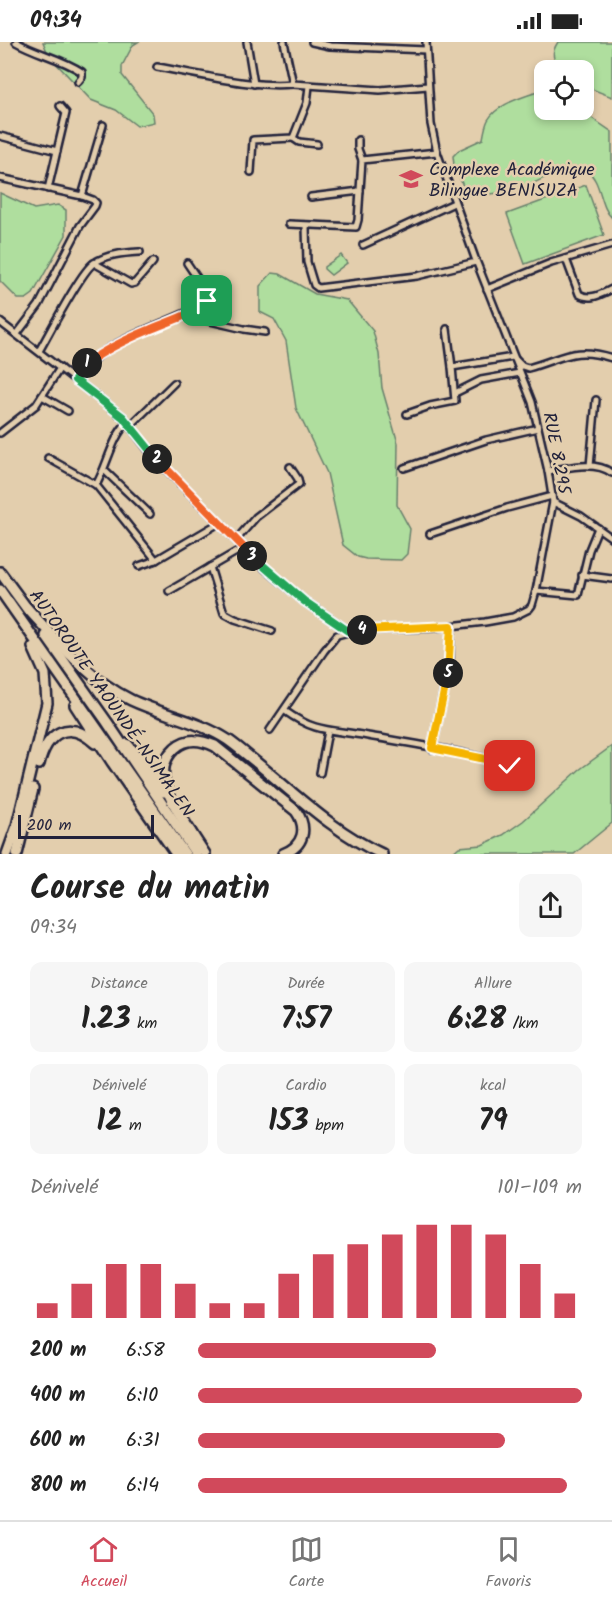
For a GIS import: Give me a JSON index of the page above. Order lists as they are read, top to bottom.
{
  "streets": {
    "highway": ["AUTOROUTE YAOUNDÉ-NSIMALEN"],
    "street": ["RUE 8.295"]
  },
  "places": {
    "school or university": ["Complexe Académique Bilingue BENISUZA"]
  },
  "scale_bar": "200 m",
  "page": {
    "status": "09:34",
    "pins": [
      "1",
      "2",
      "3",
      "4",
      "5"
    ],
    "scale": "200 m",
    "heading": ["Course du matin", "09:34"],
    "stats": [
      ["Distance", "1.23 km"],
      ["Durée", "7:57"],
      ["Allure", "6:28 /km"],
      ["Dénivelé", "12 m"],
      ["Cardio", "153 bpm"],
      ["kcal", "79"]
    ],
    "chart": ["Dénivelé", "101–109 m"],
    "list": [
      {
        "name": "200 m",
        "note": "6:58"
      },
      {
        "name": "400 m",
        "note": "6:10"
      },
      {
        "name": "600 m",
        "note": "6:31"
      },
      {
        "name": "800 m",
        "note": "6:14"
      }
    ],
    "tabs": ["Accueil", "Carte", "Favoris"]
  }
}
